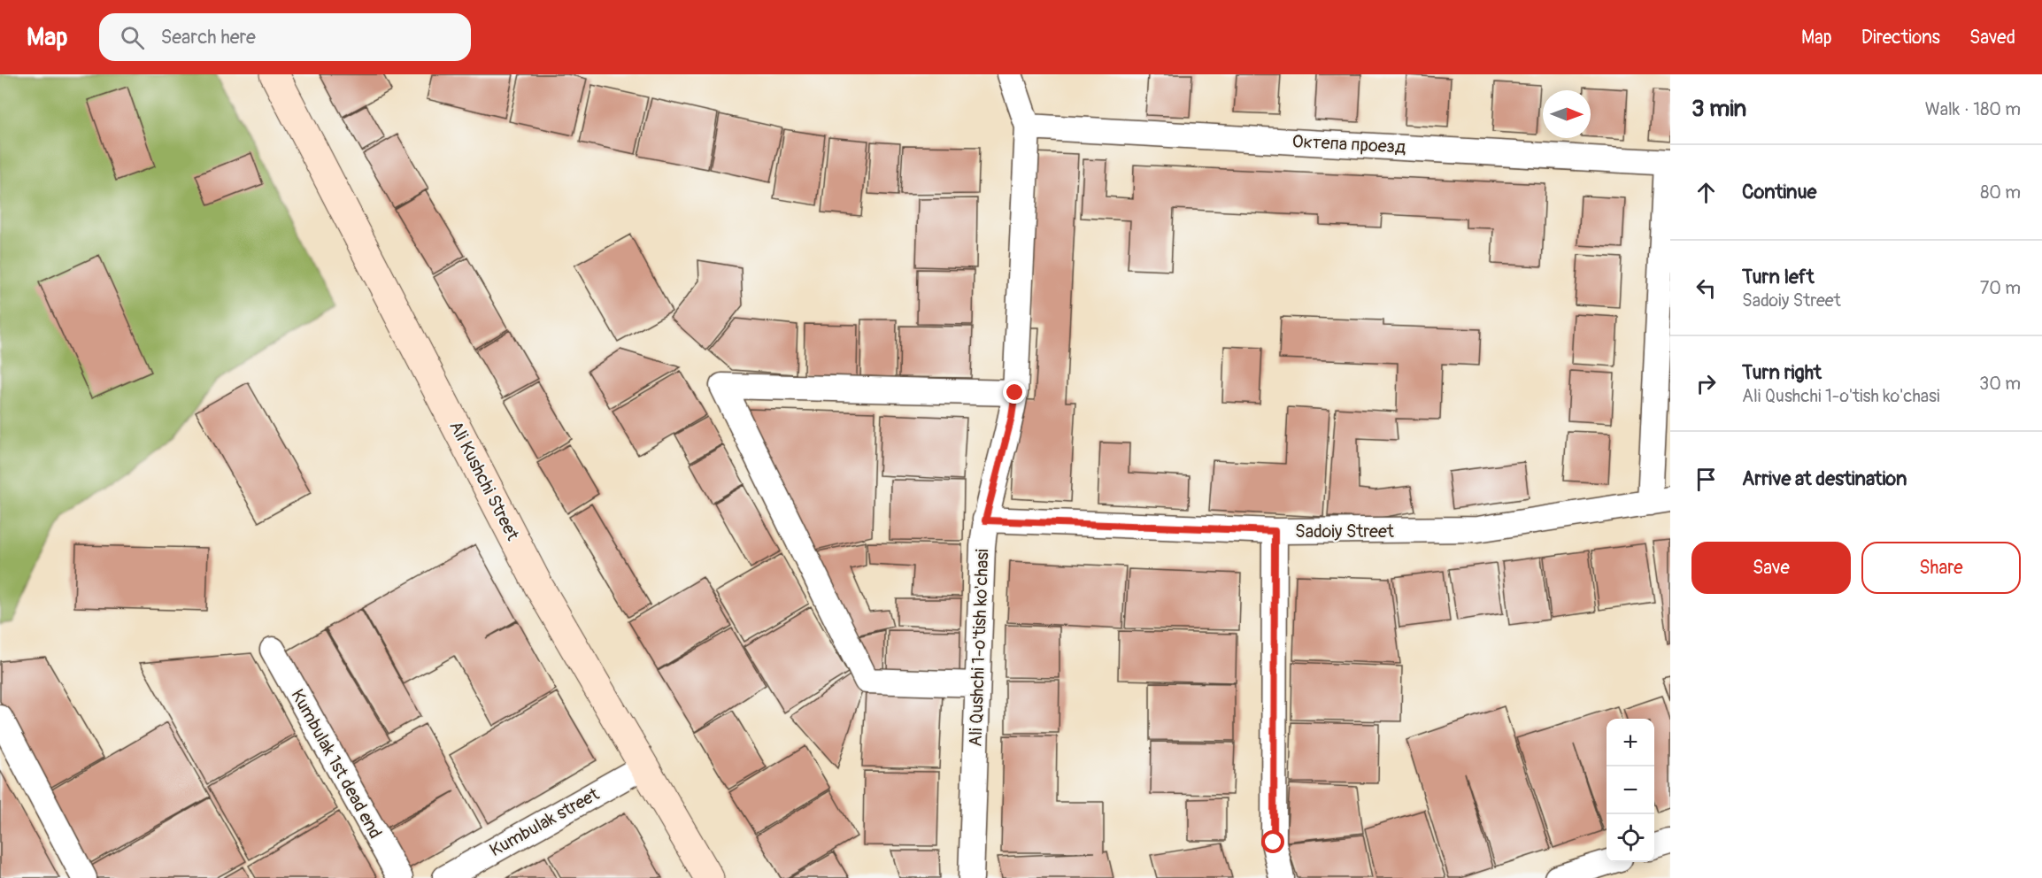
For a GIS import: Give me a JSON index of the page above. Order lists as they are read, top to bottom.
{
  "streets": {
    "main road": ["Ali Kushchi Street"],
    "street": [
      "Октепа проезд",
      "Sadoiy Street",
      "Ali Qushchi 1-o'tish ko'chasi",
      "Kumbulak 1st dead end",
      "Kumbulak street"
    ]
  },
  "crossings": [
    ["Октепа проезд", "Ali Qushchi 1-o'tish ko'chasi"],
    ["Ali Kushchi Street", "Kumbulak street"],
    ["Sadoiy Street", "Ali Qushchi 1-o'tish ko'chasi"]
  ],
  "north": "right",
  "page": {
    "header": "Map",
    "search": "Search here",
    "nav": ["Map", "Directions", "Saved"],
    "heading": ["3 min", "Walk · 180 m"],
    "list": [
      ["Continue", "80 m"],
      ["Turn left", "Sadoiy Street", "70 m"],
      ["Turn right", "Ali Qushchi 1-o'tish ko'chasi", "30 m"],
      "Arrive at destination"
    ],
    "buttons": ["Save", "Share"],
    "map_buttons": ["+", "−"]
  }
}
